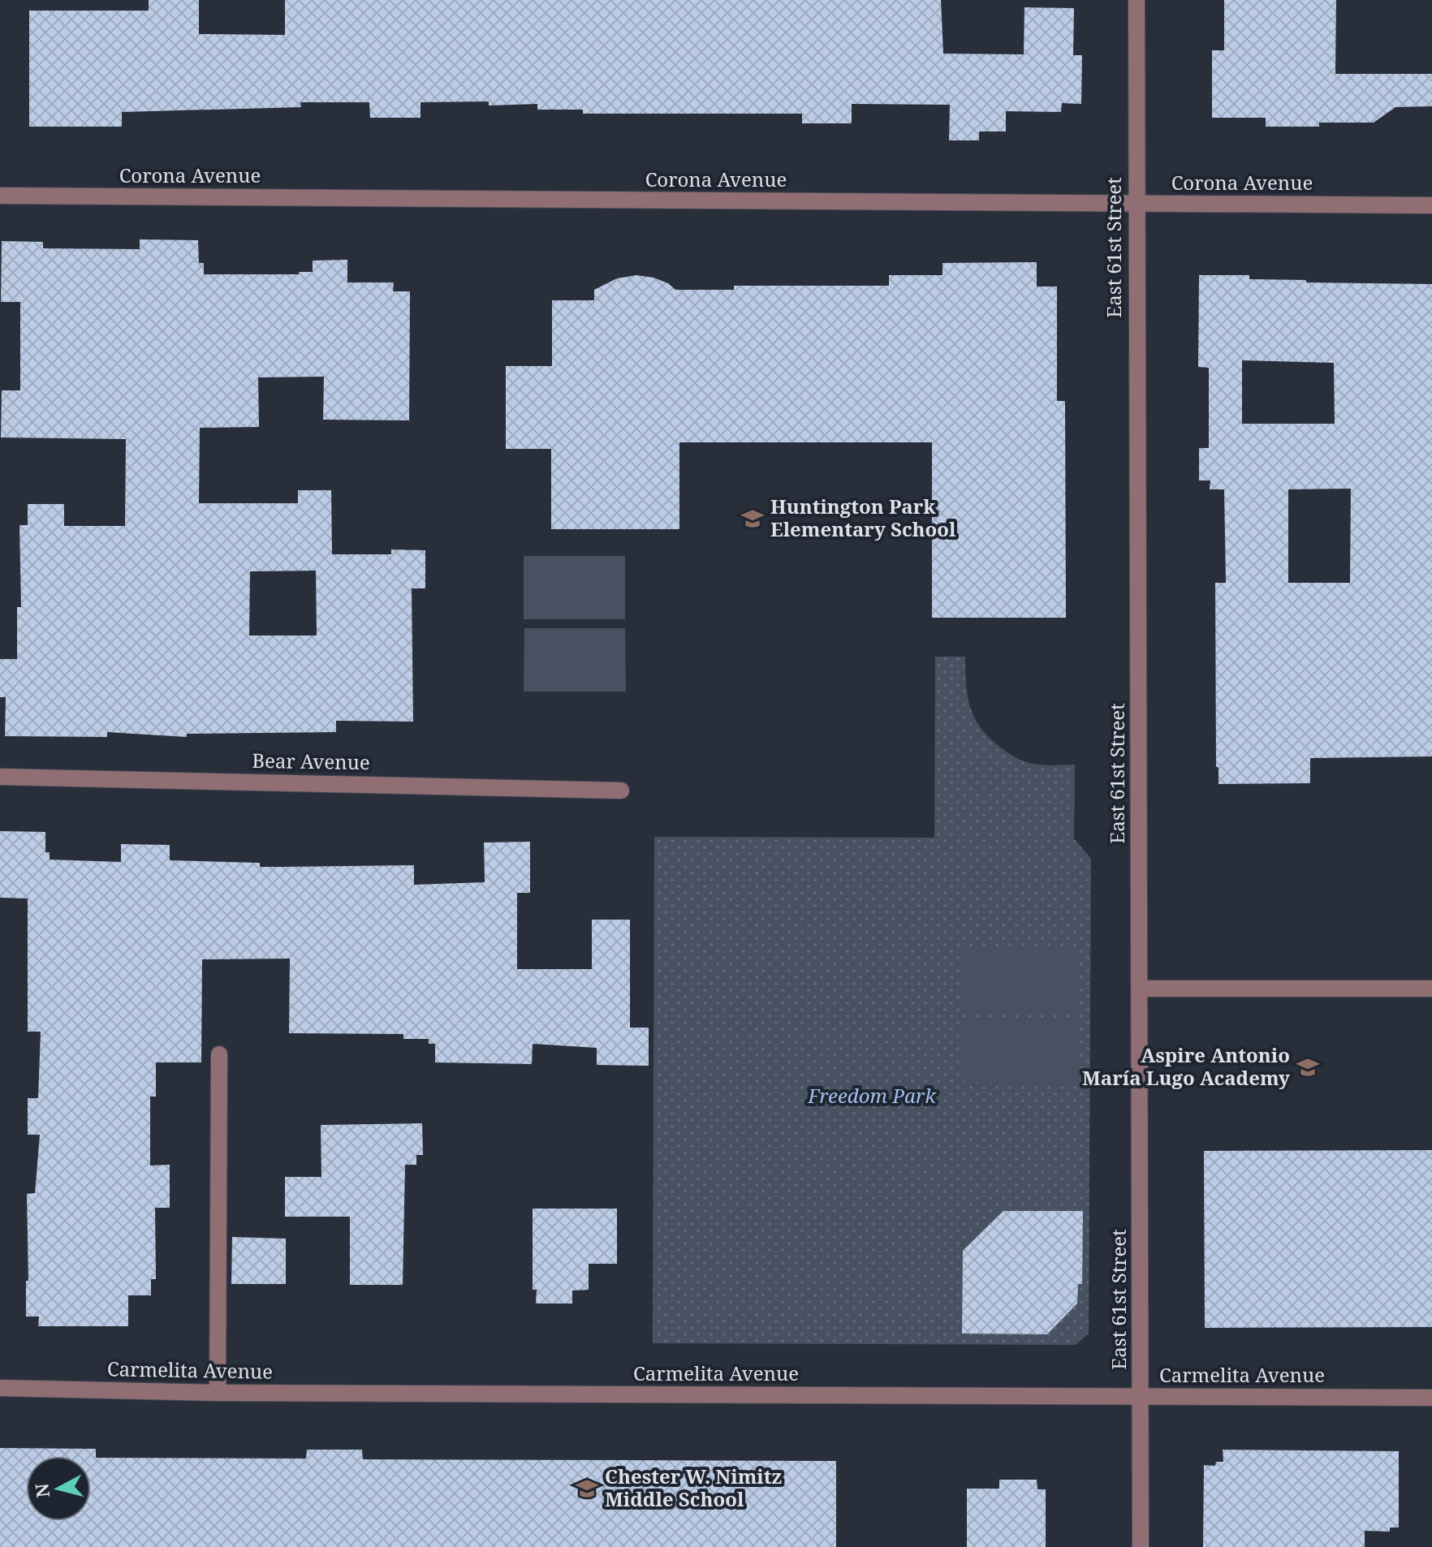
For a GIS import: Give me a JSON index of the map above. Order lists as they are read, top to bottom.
{
  "streets": {
    "street": [
      "Corona Avenue",
      "East 61st Street",
      "Bear Avenue",
      "Carmelita Avenue"
    ]
  },
  "crossings": [
    ["Corona Avenue", "East 61st Street"],
    ["East 61st Street", "Carmelita Avenue"]
  ],
  "parks": ["Freedom Park"],
  "places": {
    "school or university": ["Huntington Park Elementary School", "Aspire Antonio María Lugo Academy", "Chester W. Nimitz Middle School"]
  },
  "north": "left"
}
